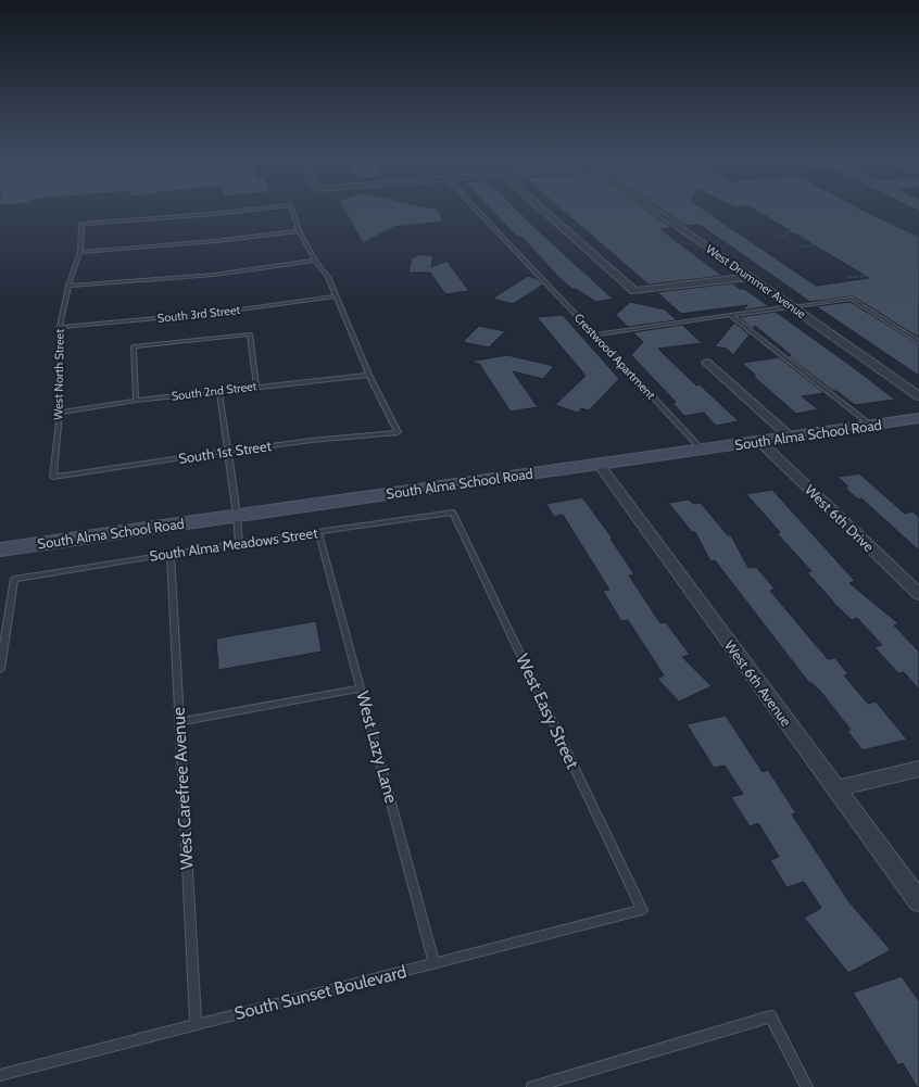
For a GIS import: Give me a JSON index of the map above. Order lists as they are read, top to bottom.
{
  "streets": {
    "main road": ["South Alma School Road"],
    "street": ["West Drummer Avenue", "West 6th Drive", "West 6th Avenue"],
    "lane": [
      "South 3rd Street",
      "Crestwood Apartment",
      "West North Street",
      "South 2nd Street",
      "South 1st Street",
      "South Alma Meadows Street",
      "West Easy Street",
      "West Lazy Lane",
      "West Carefree Avenue",
      "South Sunset Boulevard"
    ]
  },
  "crossings": [
    ["South 3rd Street", "West North Street"],
    ["Crestwood Apartment", "South Alma School Road"],
    ["West North Street", "South 2nd Street"],
    ["West North Street", "South 1st Street"],
    ["South 2nd Street", "South 1st Street"],
    ["South Alma School Road", "West 6th Drive"],
    ["South Alma School Road", "West 6th Avenue"],
    ["South Alma Meadows Street", "West Easy Street"],
    ["South Alma Meadows Street", "West Lazy Lane"],
    ["South Alma Meadows Street", "West Carefree Avenue"],
    ["West Easy Street", "South Sunset Boulevard"],
    ["West Lazy Lane", "South Sunset Boulevard"],
    ["West Carefree Avenue", "South Sunset Boulevard"]
  ]
}
